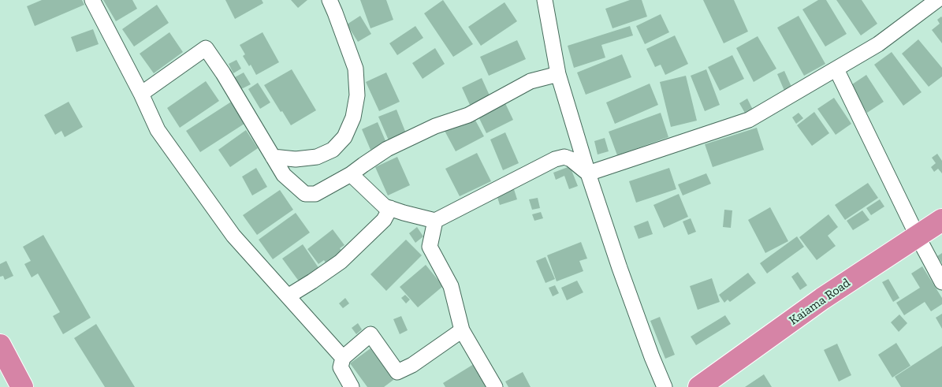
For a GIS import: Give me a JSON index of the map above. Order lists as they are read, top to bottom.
{
  "streets": {
    "highway": ["Kaiama Road"]
  }
}
